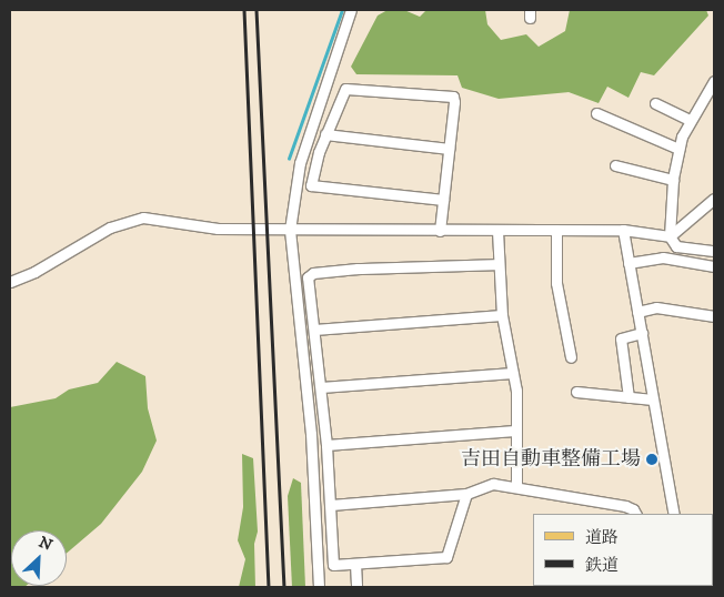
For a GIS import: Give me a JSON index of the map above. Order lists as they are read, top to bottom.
{
  "places": ["吉田自動車整備工場"],
  "legend": ["道路", "鉄道"],
  "north": "top right"
}
